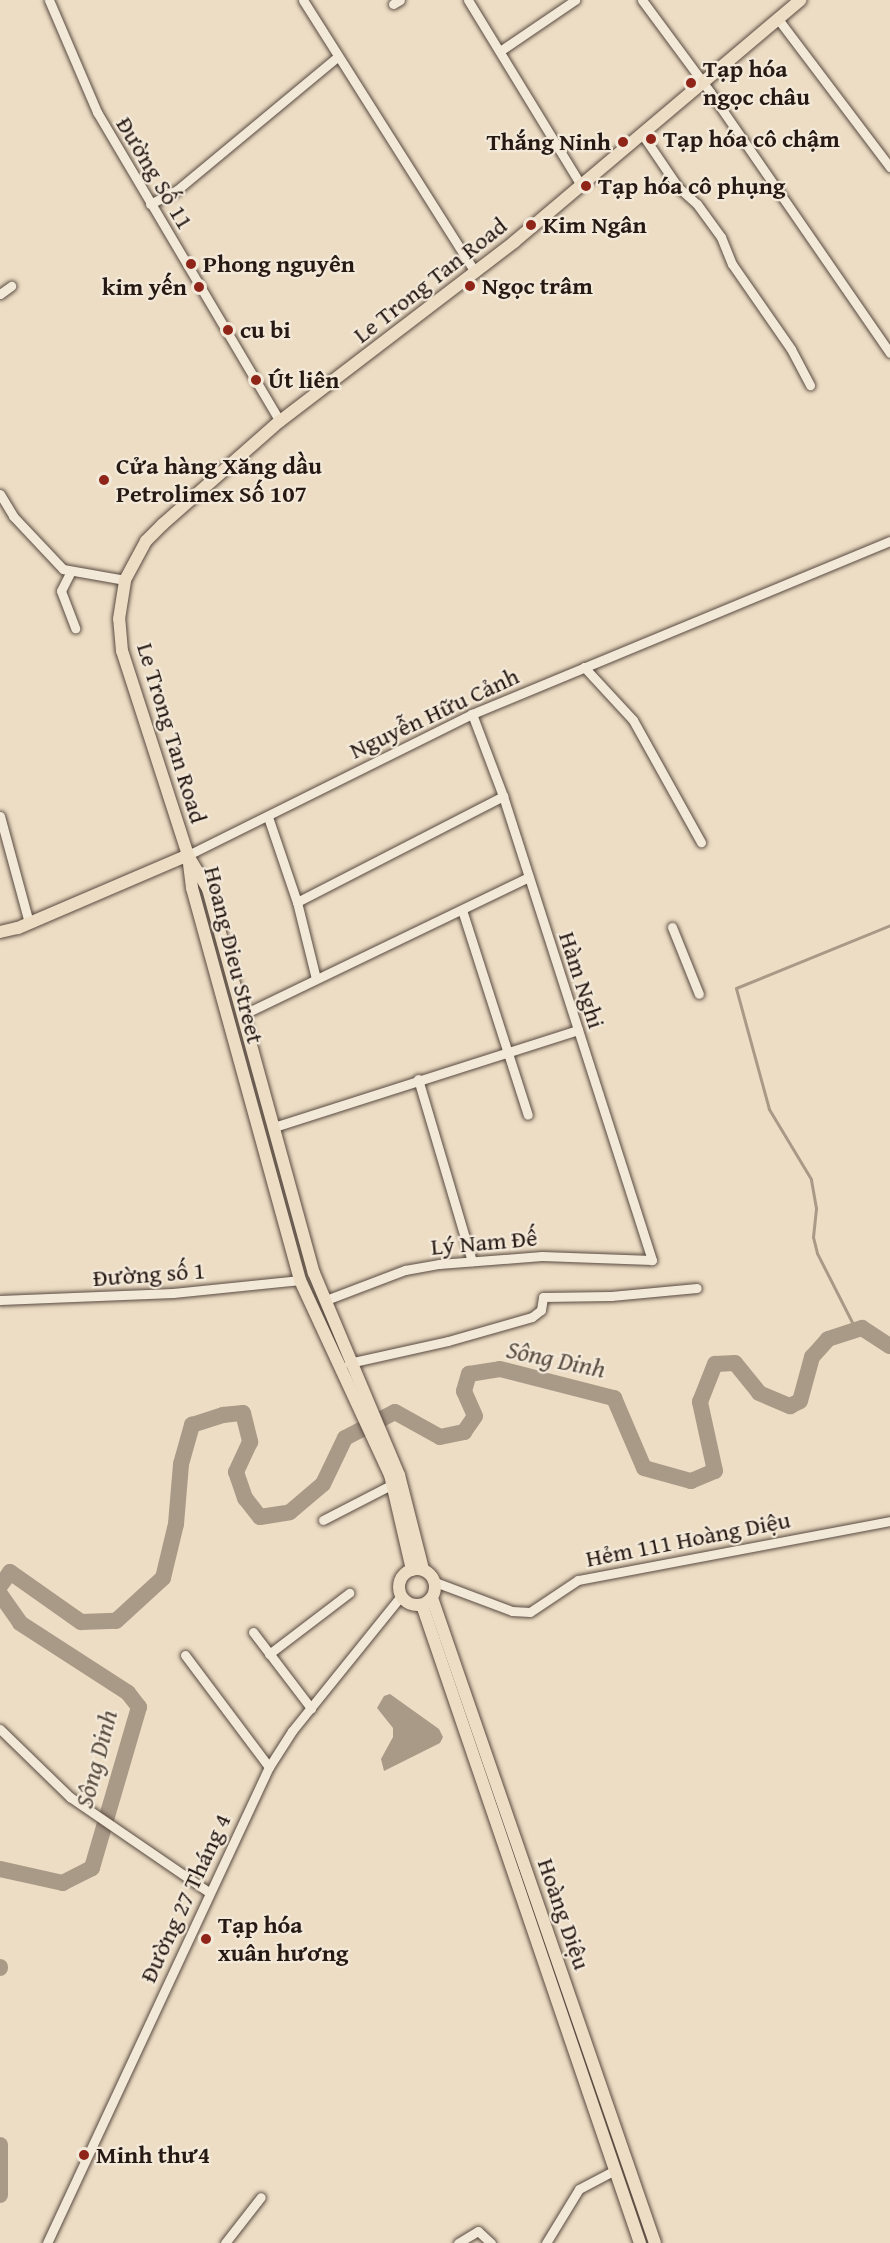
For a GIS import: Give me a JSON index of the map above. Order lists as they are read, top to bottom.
{
  "streets": {
    "main road": [
      "Le Trong Tan Road",
      "Nguyễn Hữu Cảnh",
      "Hoang Dieu Street",
      "Hoàng Diệu"
    ],
    "street": [
      "Đường Số 11",
      "Hàm Nghi",
      "Lý Nam Đế",
      "Đường số 1",
      "Hẻm 111 Hoàng Diệu",
      "Đường 27 Tháng 4"
    ]
  },
  "crossings": [
    ["Đường Số 11", "Le Trong Tan Road"],
    ["Le Trong Tan Road", "Nguyễn Hữu Cảnh"],
    ["Le Trong Tan Road", "Hoang Dieu Street"],
    ["Nguyễn Hữu Cảnh", "Hoang Dieu Street"],
    ["Nguyễn Hữu Cảnh", "Hàm Nghi"],
    ["Hoang Dieu Street", "Lý Nam Đế"],
    ["Hoang Dieu Street", "Đường số 1"],
    ["Hàm Nghi", "Lý Nam Đế"],
    ["Hẻm 111 Hoàng Diệu", "Đường 27 Tháng 4"],
    ["Hẻm 111 Hoàng Diệu", "Hoàng Diệu"],
    ["Đường 27 Tháng 4", "Hoàng Diệu"]
  ],
  "water": ["Sông Dinh"],
  "places": [
    "Tạp hóa ngọc châu",
    "Tạp hóa cô chậm",
    "Thắng Ninh",
    "Tạp hóa cô phụng",
    "Kim Ngân",
    "Phong nguyên",
    "Ngọc trâm",
    "kim yến",
    "cu bi",
    "Út liên",
    "Cửa hàng Xăng dầu Petrolimex Số 107",
    "Tạp hóa xuân hương",
    "Minh thư4"
  ]
}
